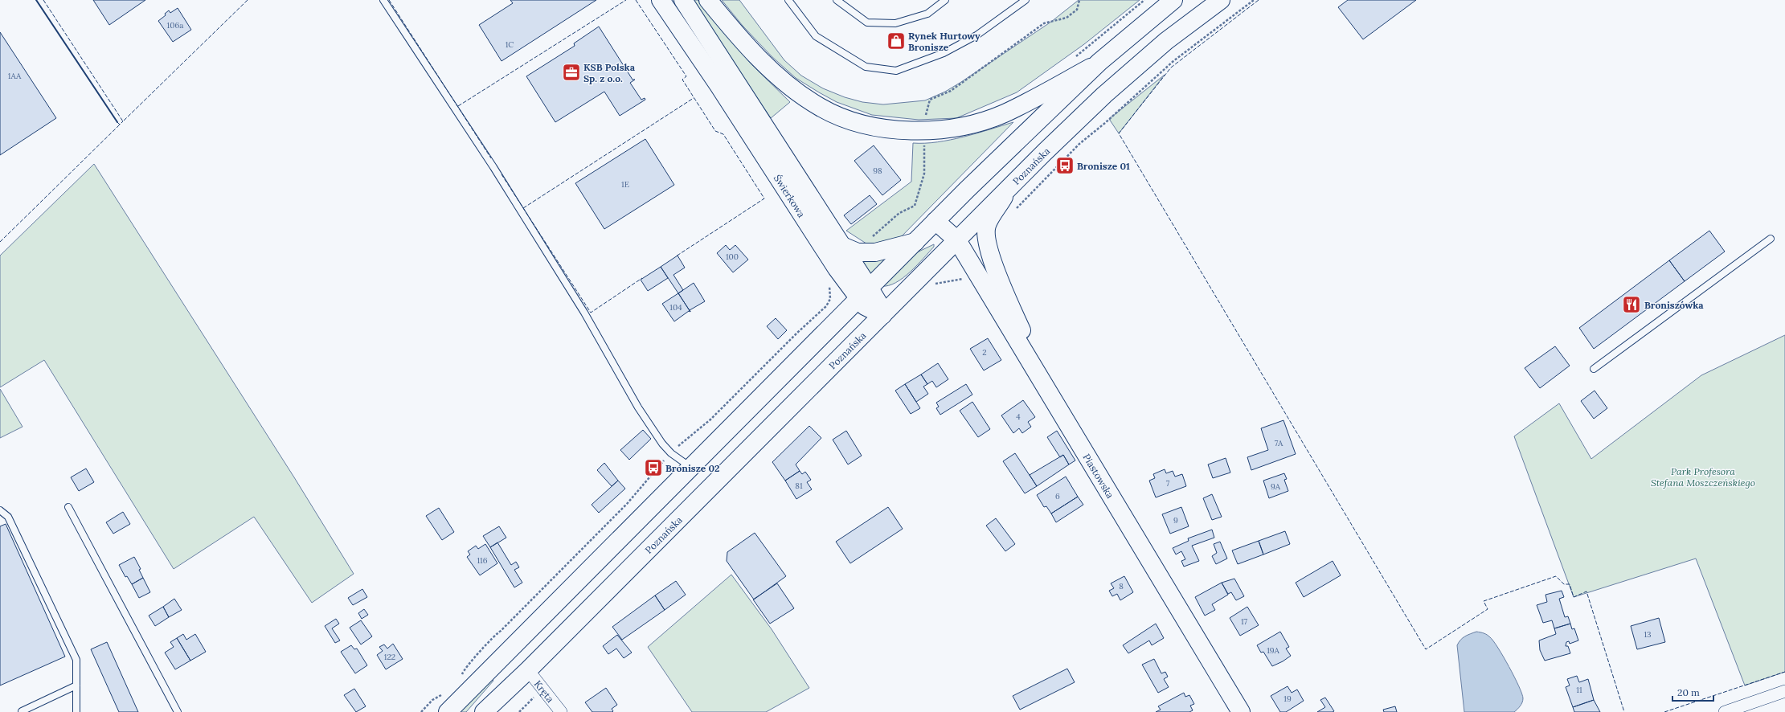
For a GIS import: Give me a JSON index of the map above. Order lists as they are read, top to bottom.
{
  "streets": {
    "street": [
      "Poznańska",
      "Świerkowa",
      "Piastowska",
      "Kręta"
    ]
  },
  "crossings": [
    ["Poznańska", "Świerkowa"],
    ["Poznańska", "Piastowska"],
    ["Poznańska", "Kręta"]
  ],
  "parks": ["Park Profesora Stefana Moszczeńskiego"],
  "places": {
    "shop": ["Rynek Hurtowy Bronisze"],
    "office": ["KSB Polska Sp. z o.o."],
    "bus stop": ["Bronisze 01", "Bronisze 02"],
    "restaurant": ["Broniszówka"]
  },
  "house_numbers": [
    "106a",
    "1C",
    "1AA",
    "98",
    "1E",
    "100",
    "104",
    "2",
    "4",
    "7A",
    "7",
    "81",
    "9A",
    "6",
    "9",
    "116",
    "8",
    "17",
    "13",
    "19A",
    "122",
    "11",
    "19"
  ],
  "scale_bar": "20 m"
}
